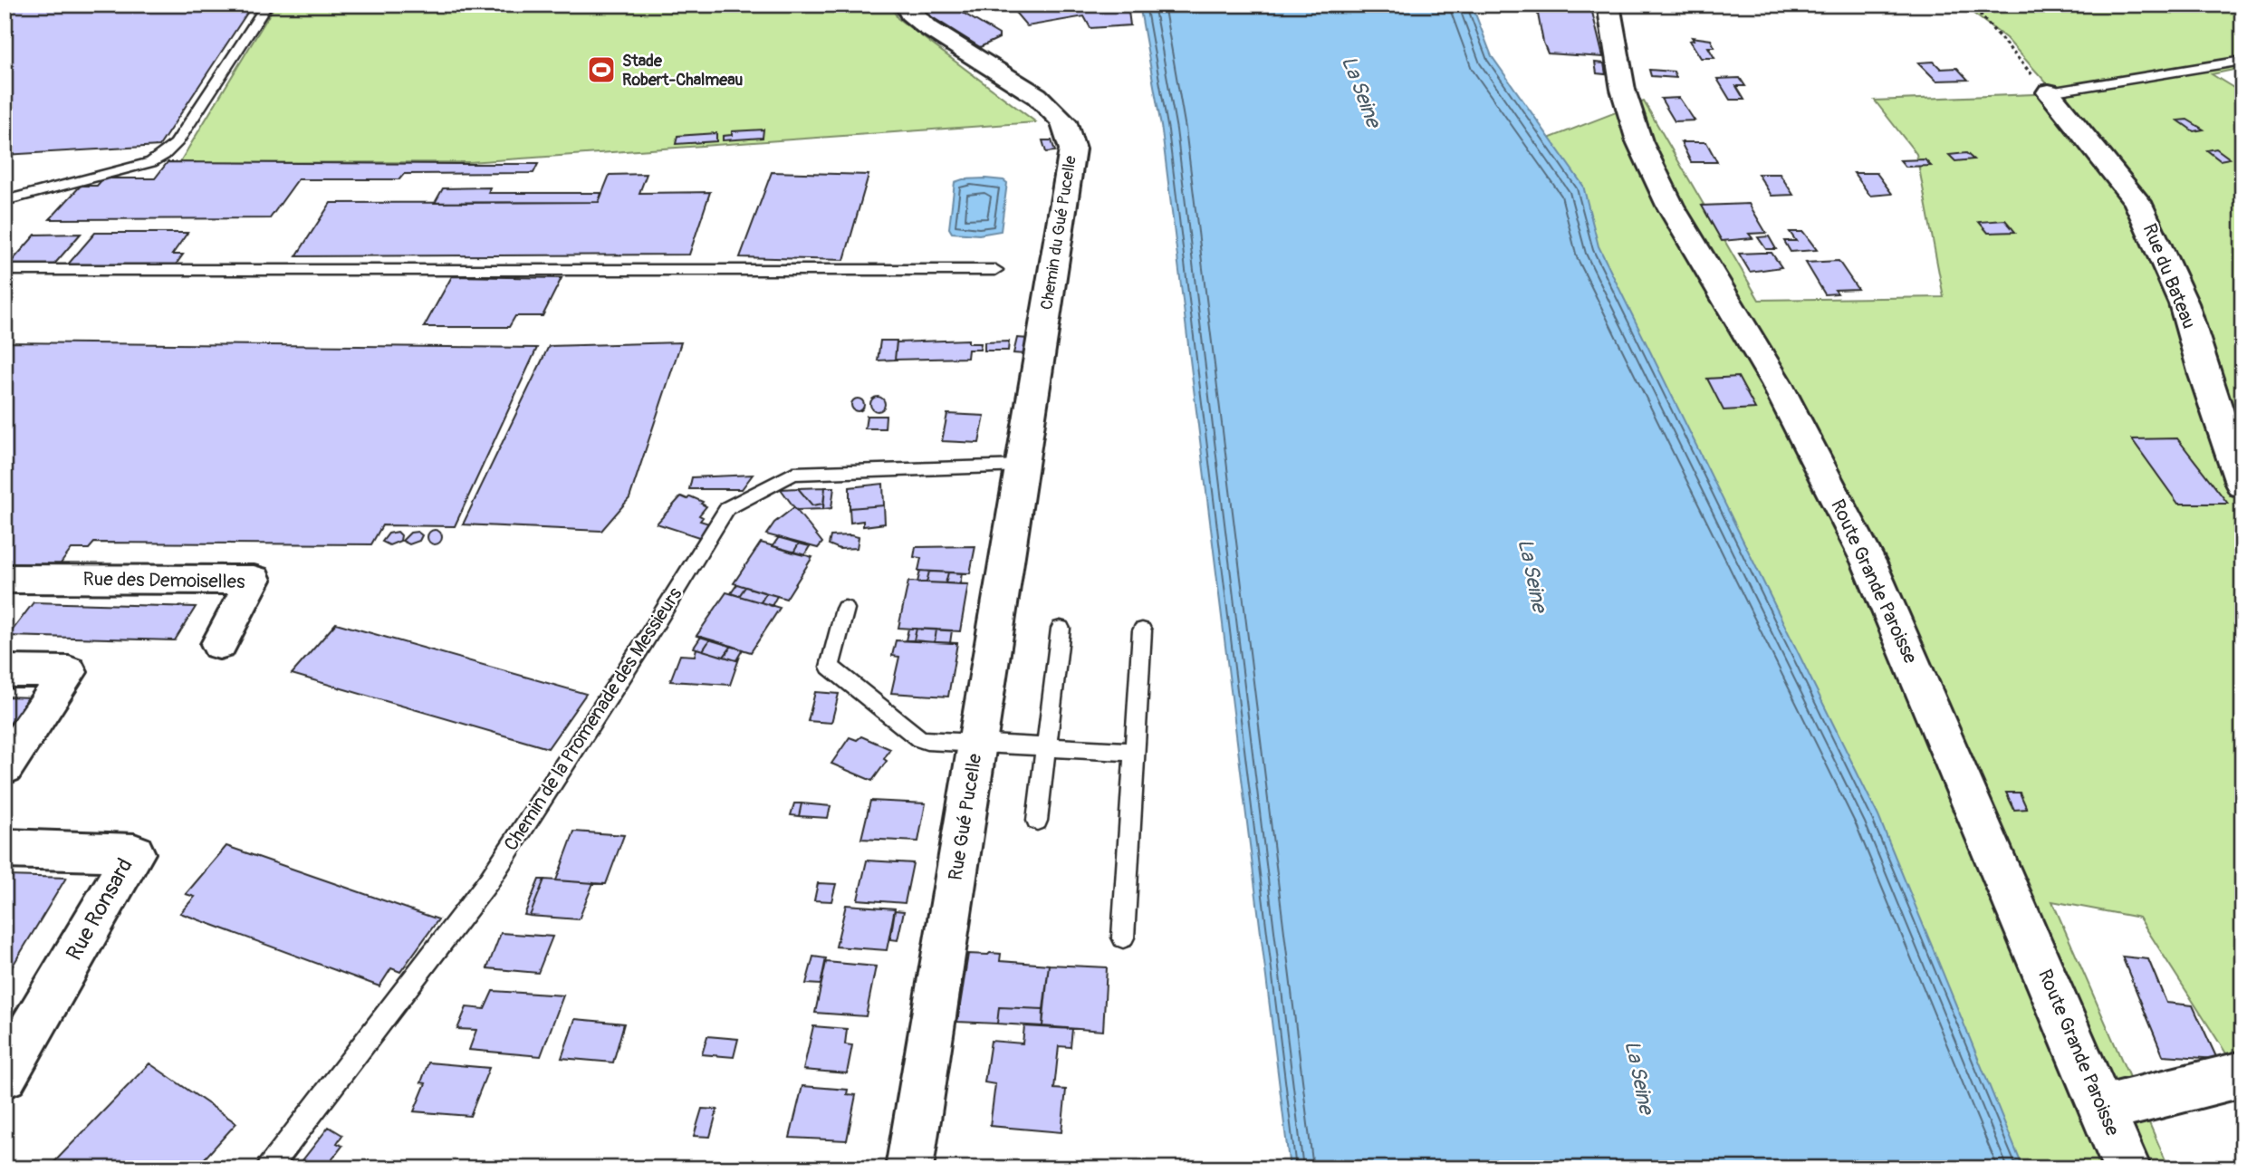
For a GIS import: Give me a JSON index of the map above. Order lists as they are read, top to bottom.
{
  "streets": {
    "street": [
      "Chemin du Gué Pucelle",
      "Rue du Bateau",
      "Rue des Demoiselles",
      "Route Grande Paroisse",
      "Rue Gué Pucelle",
      "Rue Ronsard"
    ],
    "lane": ["Chemin de la Promenade des Messieurs"]
  },
  "crossings": [
    ["Chemin du Gué Pucelle", "Chemin de la Promenade des Messieurs"],
    ["Chemin du Gué Pucelle", "Rue Gué Pucelle"],
    ["Chemin de la Promenade des Messieurs", "Rue Gué Pucelle"]
  ],
  "water": ["La Seine"],
  "places": {
    "sports": ["Stade Robert-Chalmeau"]
  }
}
